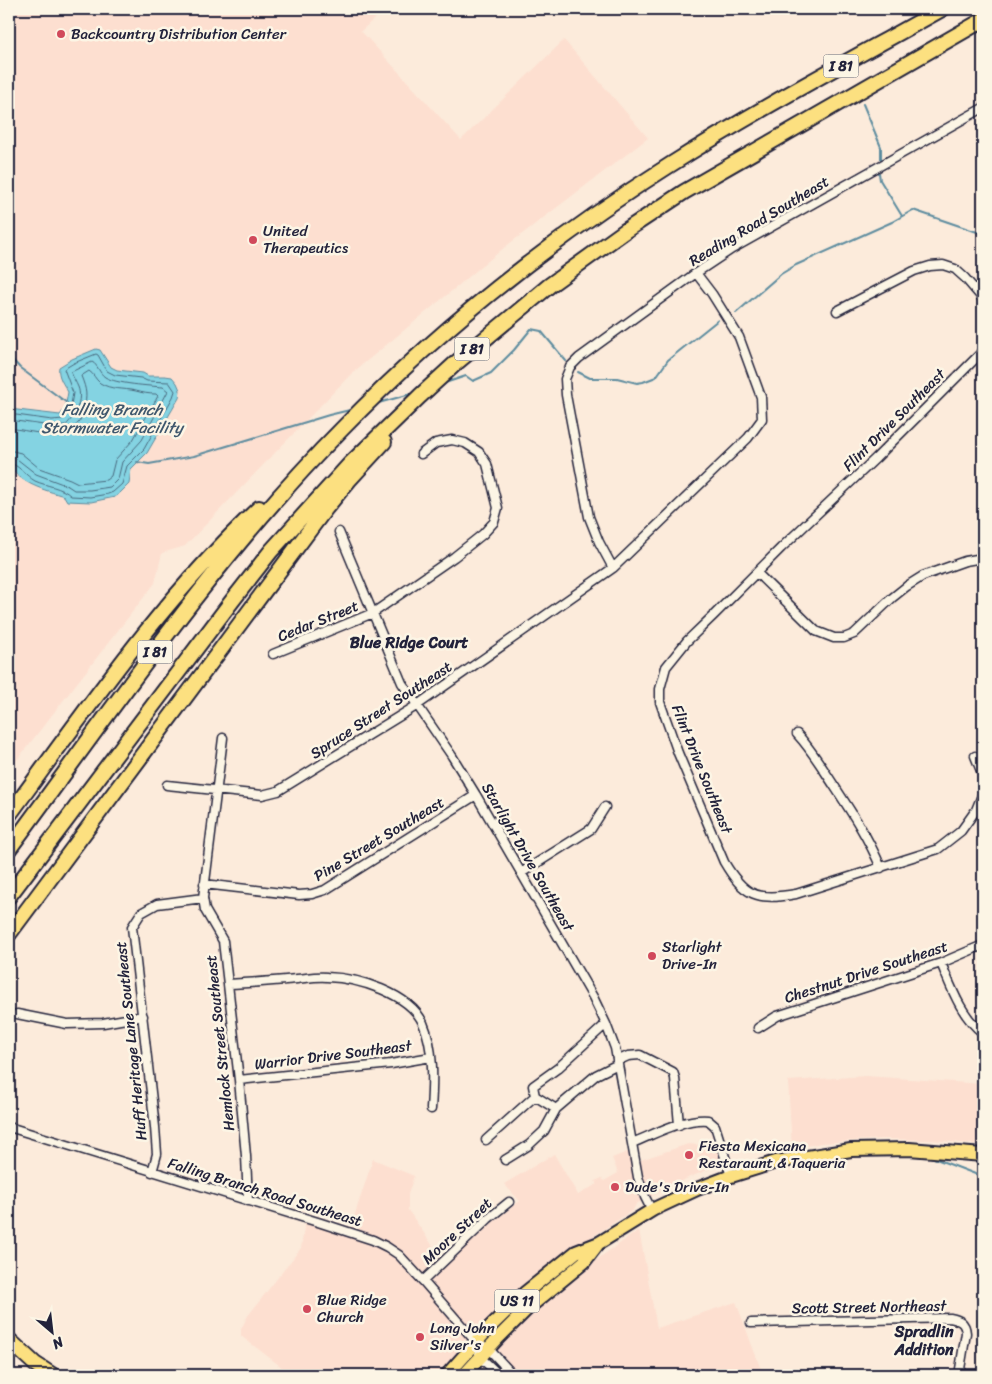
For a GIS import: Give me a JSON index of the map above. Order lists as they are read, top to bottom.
{
  "streets": {
    "highway": ["I 81"],
    "main road": ["US 11"],
    "street": [
      "Reading Road Southeast",
      "Flint Drive Southeast",
      "Cedar Street",
      "Spruce Street Southeast",
      "Pine Street Southeast",
      "Starlight Drive Southeast",
      "Chestnut Drive Southeast",
      "Huff Heritage Lane Southeast",
      "Hemlock Street Southeast",
      "Warrior Drive Southeast",
      "Falling Branch Road Southeast",
      "Moore Street",
      "Scott Street Northeast"
    ]
  },
  "crossings": [
    ["Reading Road Southeast", "Spruce Street Southeast"],
    ["Cedar Street", "Starlight Drive Southeast"],
    ["Spruce Street Southeast", "Starlight Drive Southeast"],
    ["Spruce Street Southeast", "Hemlock Street Southeast"],
    ["Pine Street Southeast", "Starlight Drive Southeast"],
    ["Pine Street Southeast", "Hemlock Street Southeast"],
    ["Starlight Drive Southeast", "US 11"],
    ["Huff Heritage Lane Southeast", "Hemlock Street Southeast"],
    ["Huff Heritage Lane Southeast", "Falling Branch Road Southeast"],
    ["Hemlock Street Southeast", "Warrior Drive Southeast"],
    ["Hemlock Street Southeast", "Falling Branch Road Southeast"],
    ["Falling Branch Road Southeast", "Moore Street"],
    ["Falling Branch Road Southeast", "US 11"]
  ],
  "districts": ["Blue Ridge Court", "Spradlin Addition"],
  "water": ["Falling Branch Stormwater Facility"],
  "places": [
    "Backcountry Distribution Center",
    "United Therapeutics",
    "Starlight Drive-In",
    "Fiesta Mexicana Restaraunt & Taqueria",
    "Dude's Drive-In",
    "Blue Ridge Church",
    "Long John Silver's"
  ],
  "north": "bottom right"
}
